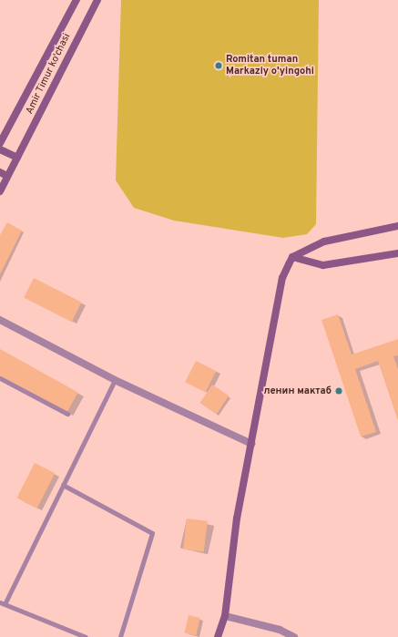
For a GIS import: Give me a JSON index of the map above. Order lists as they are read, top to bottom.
{
  "streets": {
    "street": ["Amir Timur ko‘chasi"]
  },
  "places": ["Romitan tuman Markaziy o'yingohi", "ленин мактаб"]
}
